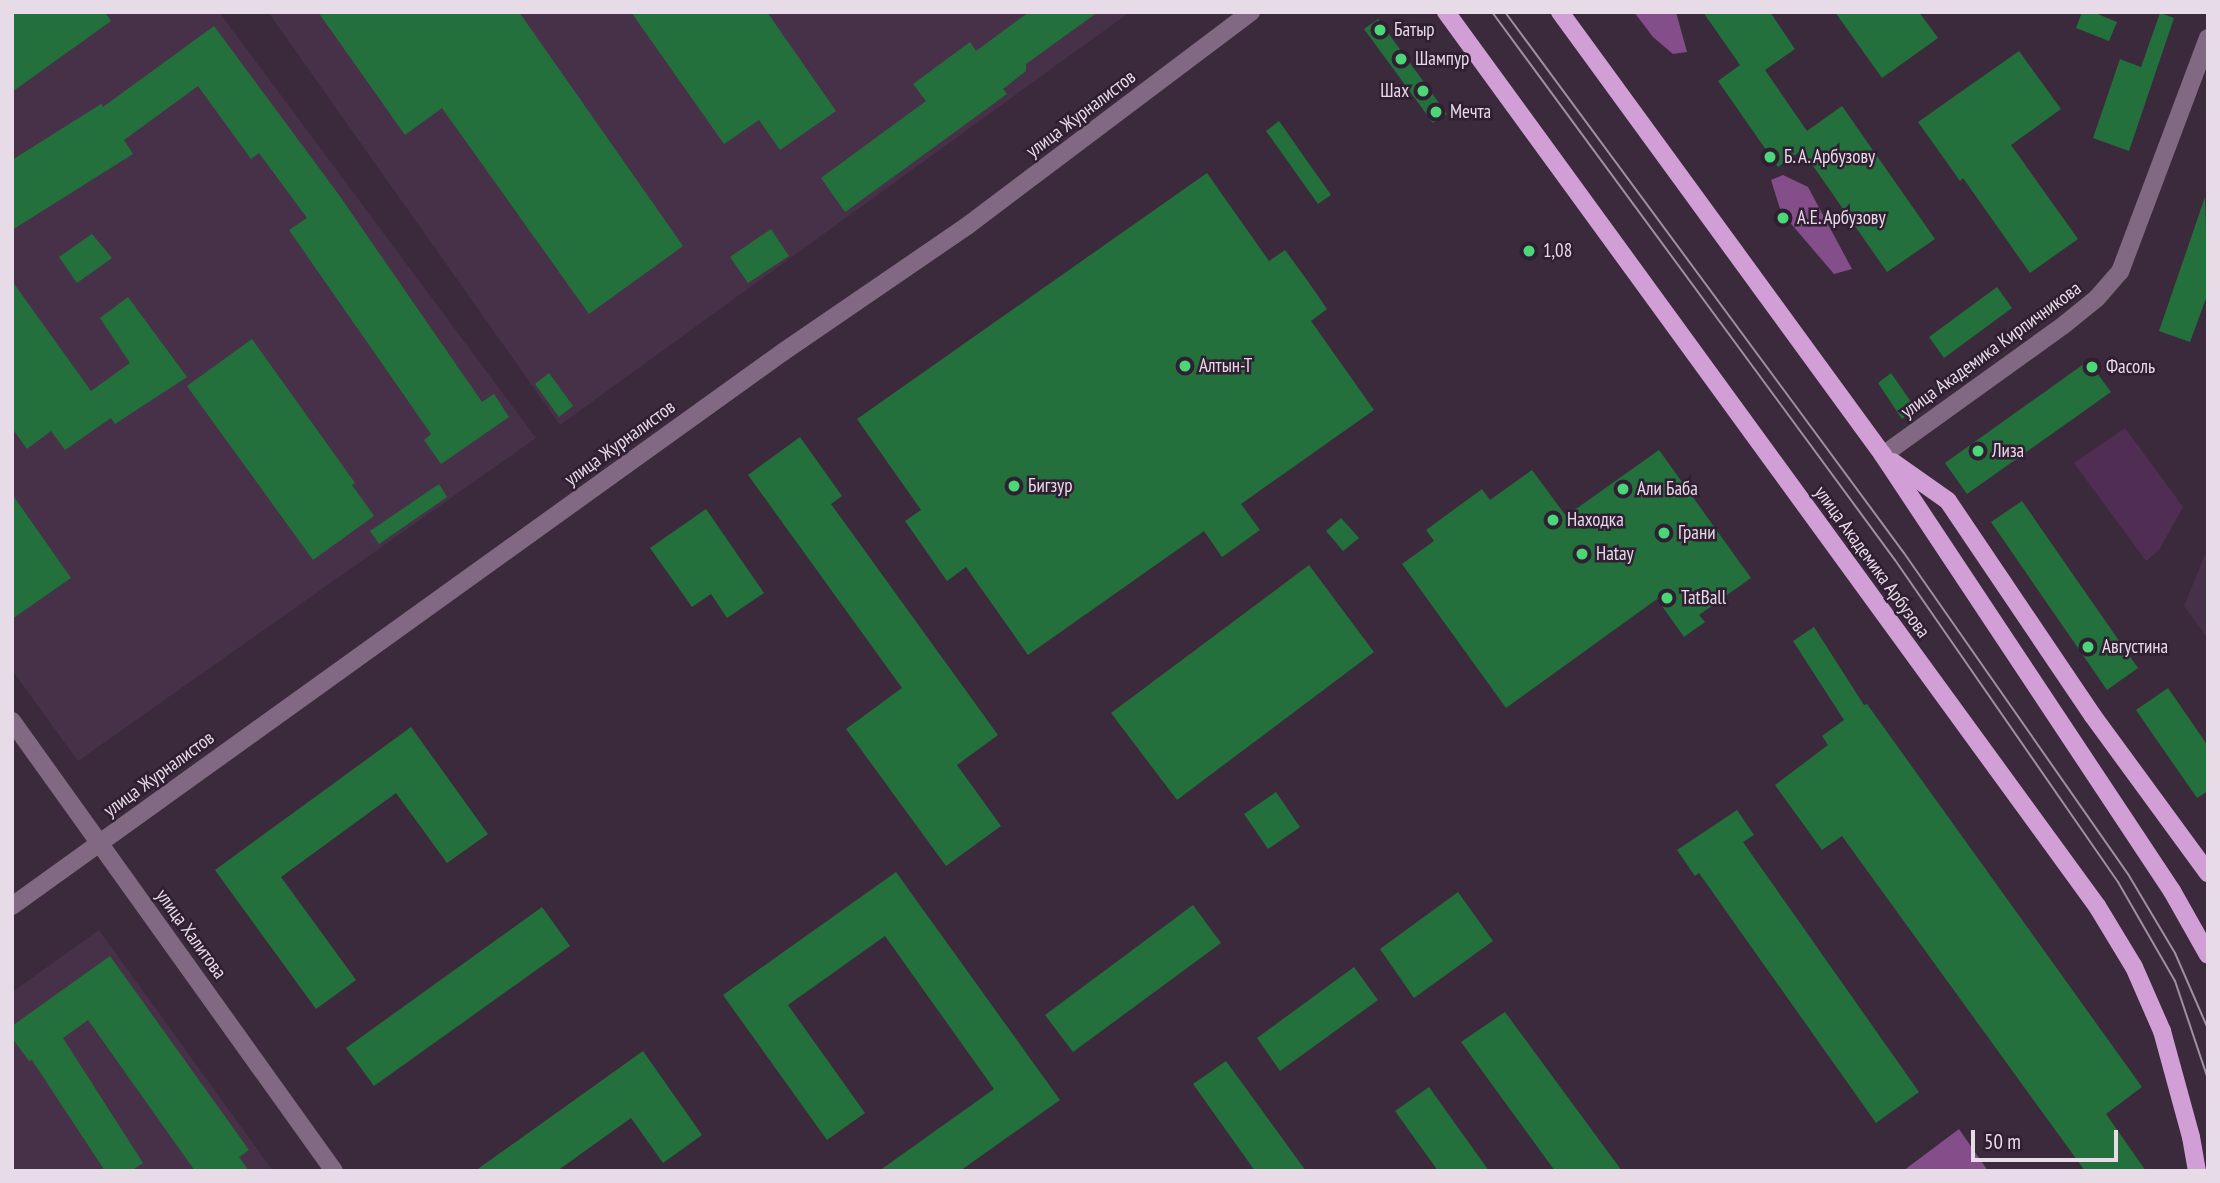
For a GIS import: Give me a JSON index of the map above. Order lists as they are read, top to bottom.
{
  "streets": {
    "main road": ["улица Академика Арбузова"],
    "street": ["улица Журналистов", "улица Академика Кирпичникова", "улица Халитова"]
  },
  "crossings": [
    ["улица Журналистов", "улица Халитова"]
  ],
  "places": [
    "Батыр",
    "Шампур",
    "Шах",
    "Мечта",
    "Б. А. Арбузову",
    "А.Е. Арбузову",
    "1,08",
    "Алтын-Т",
    "Фасоль",
    "Лиза",
    "Бигзур",
    "Али Баба",
    "Находка",
    "Грани",
    "Hatay",
    "TatBall",
    "Августина"
  ],
  "scale_bar": "50 m"
}
